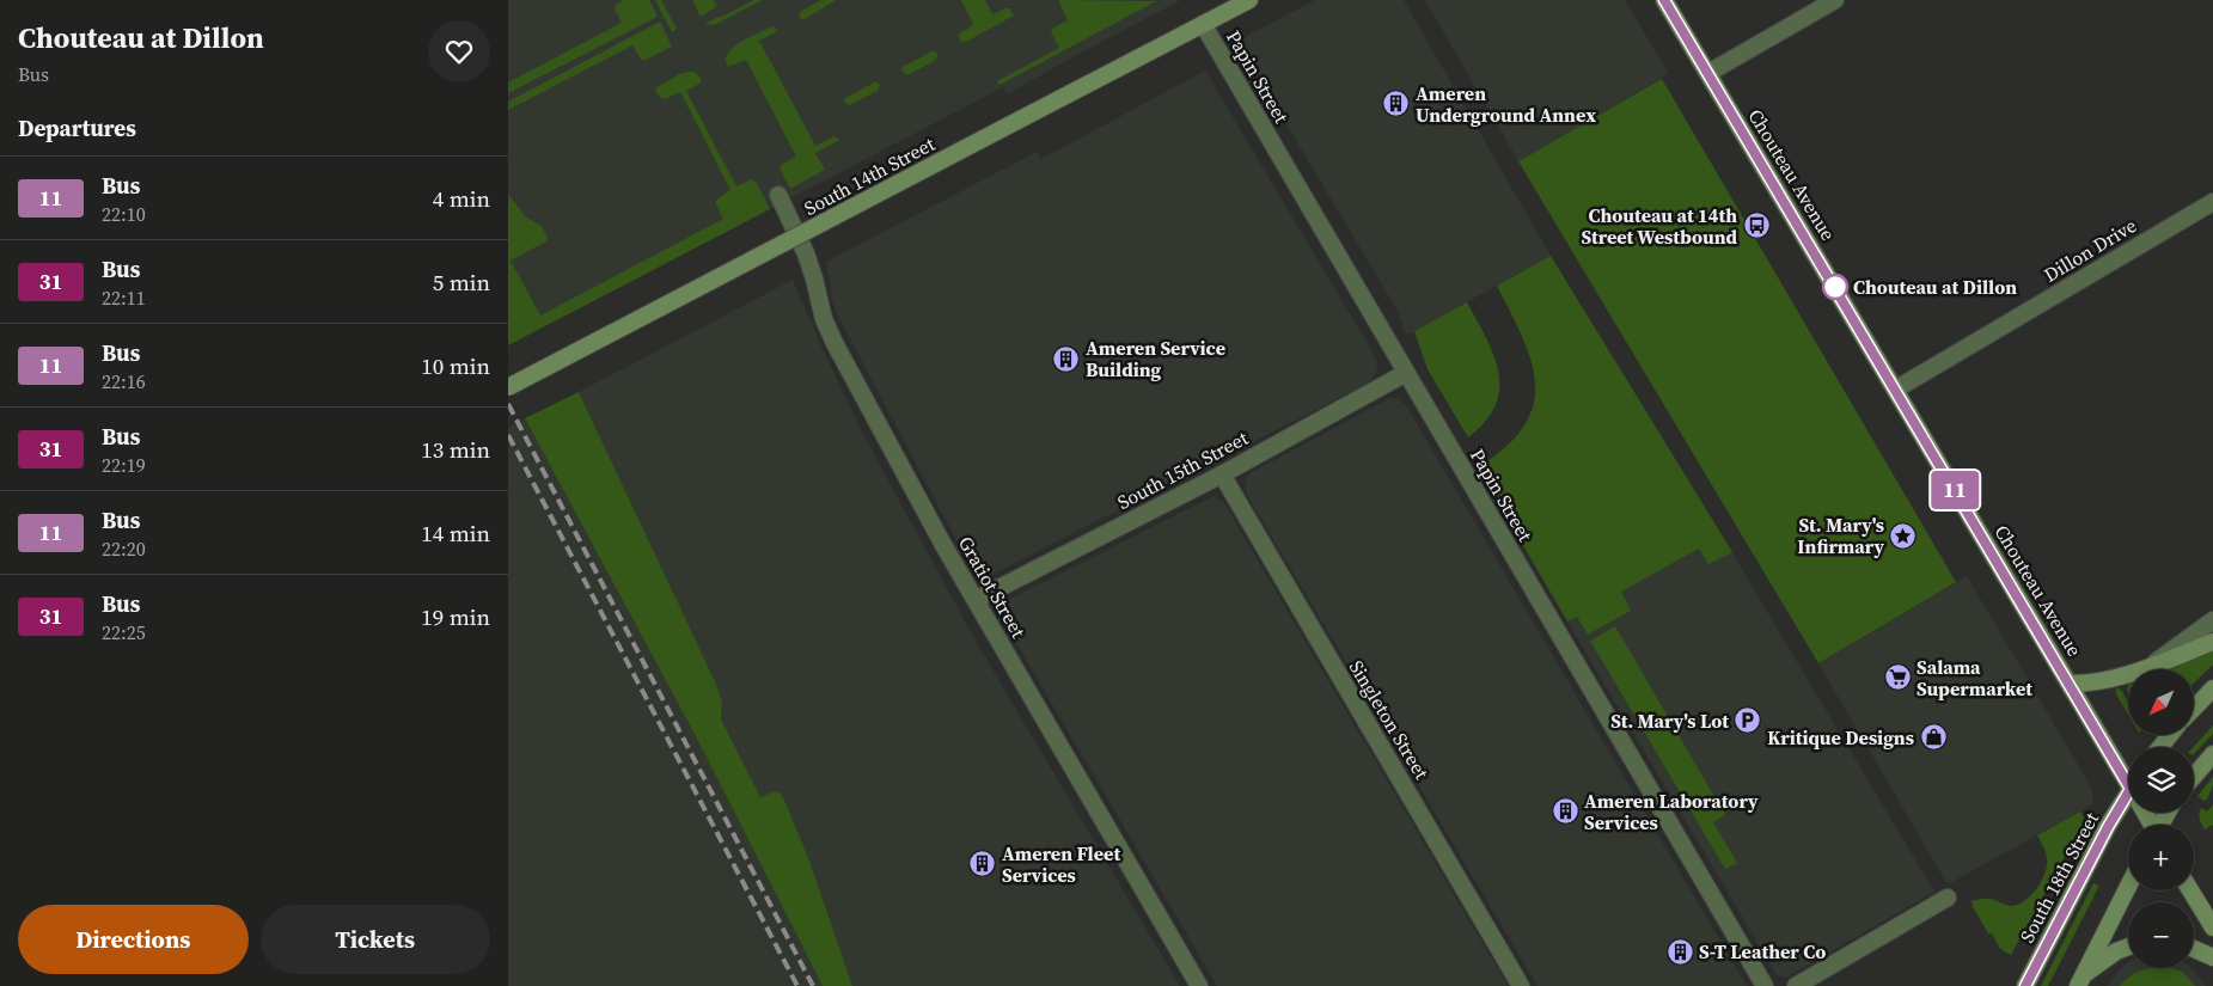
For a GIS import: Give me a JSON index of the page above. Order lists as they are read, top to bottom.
{
  "streets": {
    "main road": ["Chouteau Avenue", "South 14th Street", "South 18th Street"],
    "street": [
      "Papin Street",
      "Dillon Drive",
      "South 15th Street",
      "Gratiot Street",
      "Singleton Street"
    ]
  },
  "crossings": [
    ["Papin Street", "South 14th Street"],
    ["Papin Street", "South 15th Street"],
    ["Chouteau Avenue", "Dillon Drive"],
    ["South 15th Street", "Gratiot Street"],
    ["South 15th Street", "Singleton Street"]
  ],
  "places": {
    "building": [
      "Ameren Underground Annex",
      "Ameren Service Building",
      "Ameren Laboratory Services",
      "Ameren Fleet Services",
      "S-T Leather Co"
    ],
    "bus stop": ["Chouteau at 14th Street Westbound"],
    "other": ["Chouteau at Dillon"],
    "place": ["St. Mary's Infirmary"],
    "supermarket": ["Salama Supermarket"],
    "parking": ["St. Mary's Lot"],
    "shop": ["Kritique Designs"]
  },
  "lines": ["bus line 11"],
  "north": "bottom left",
  "page": {
    "heading": [
      ["Chouteau at Dillon", "Bus"],
      "Departures"
    ],
    "on_map": "11",
    "list": [
      {
        "mark": "11",
        "name": "Bus",
        "note": "22:10",
        "value": "4 min"
      },
      {
        "mark": "31",
        "name": "Bus",
        "note": "22:11",
        "value": "5 min"
      },
      {
        "mark": "11",
        "name": "Bus",
        "note": "22:16",
        "value": "10 min"
      },
      {
        "mark": "31",
        "name": "Bus",
        "note": "22:19",
        "value": "13 min"
      },
      {
        "mark": "11",
        "name": "Bus",
        "note": "22:20",
        "value": "14 min"
      },
      {
        "mark": "31",
        "name": "Bus",
        "note": "22:25",
        "value": "19 min"
      }
    ],
    "map_buttons": ["+", "−"],
    "buttons": ["Directions", "Tickets"]
  }
}
